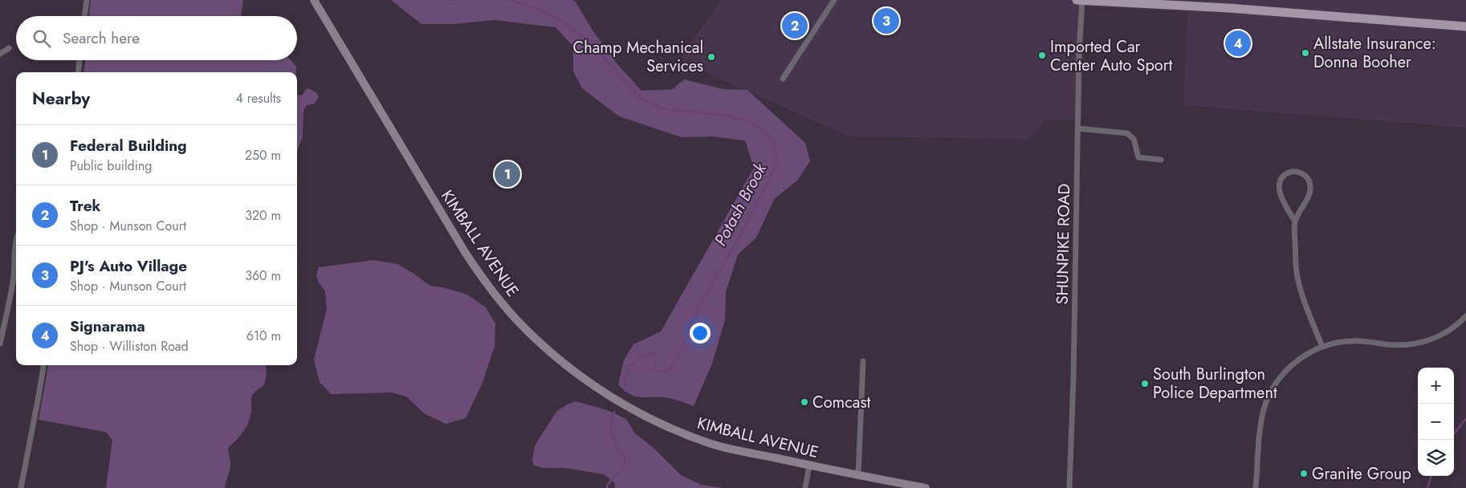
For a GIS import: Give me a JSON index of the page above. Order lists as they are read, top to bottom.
{
  "streets": {
    "main road": ["KIMBALL AVENUE"],
    "street": ["SHUNPIKE ROAD"]
  },
  "water": ["Potash Brook"],
  "places": [
    "Allstate Insurance: Donna Booher",
    "Imported Car Center Auto Sport",
    "Champ Mechanical Services",
    "South Burlington Police Department",
    "Comcast",
    "Granite Group"
  ],
  "page": {
    "pins": [
      "3",
      "2",
      "4",
      "1"
    ],
    "search": "Search here",
    "heading": ["Nearby", "4 results"],
    "list": [
      {
        "mark": "1",
        "name": "Federal Building",
        "note": "Public building",
        "value": "250 m"
      },
      {
        "mark": "2",
        "name": "Trek",
        "note": "Shop · Munson Court",
        "value": "320 m"
      },
      {
        "mark": "3",
        "name": "PJ's Auto Village",
        "note": "Shop · Munson Court",
        "value": "360 m"
      },
      {
        "mark": "4",
        "name": "Signarama",
        "note": "Shop · Williston Road",
        "value": "610 m"
      }
    ],
    "map_buttons": ["+", "−"]
  }
}
